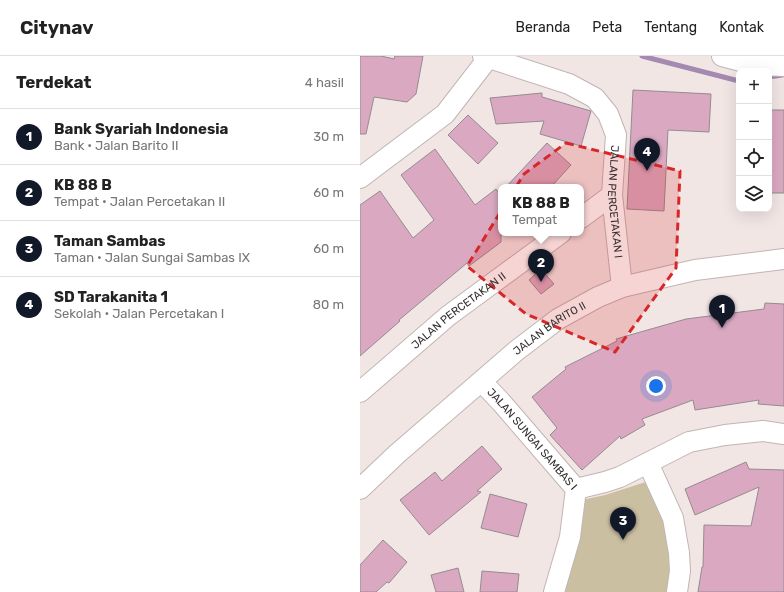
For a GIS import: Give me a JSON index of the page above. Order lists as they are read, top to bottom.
{
  "streets": {
    "street": [
      "JALAN PERCETAKAN I",
      "JALAN PERCETAKAN II",
      "JALAN BARITO II",
      "JALAN SUNGAI SAMBAS I"
    ]
  },
  "crossings": [
    ["JALAN PERCETAKAN I", "JALAN BARITO II"],
    ["JALAN BARITO II", "JALAN SUNGAI SAMBAS I"]
  ],
  "page": {
    "header": "Citynav",
    "nav": [
      "Beranda",
      "Peta",
      "Tentang",
      "Kontak"
    ],
    "heading": ["Terdekat", "4 hasil"],
    "map_buttons": ["+", "−"],
    "list": [
      {
        "mark": "1",
        "name": "Bank Syariah Indonesia",
        "note": "Bank · Jalan Barito II",
        "value": "30 m"
      },
      {
        "mark": "2",
        "name": "KB 88 B",
        "note": "Tempat · Jalan Percetakan II",
        "value": "60 m"
      },
      {
        "mark": "3",
        "name": "Taman Sambas",
        "note": "Taman · Jalan Sungai Sambas IX",
        "value": "60 m"
      },
      {
        "mark": "4",
        "name": "SD Tarakanita 1",
        "note": "Sekolah · Jalan Percetakan I",
        "value": "80 m"
      }
    ],
    "pins": [
      "4",
      "2",
      "1",
      "3"
    ],
    "popup": ["KB 88 B", "Tempat"]
  }
}
